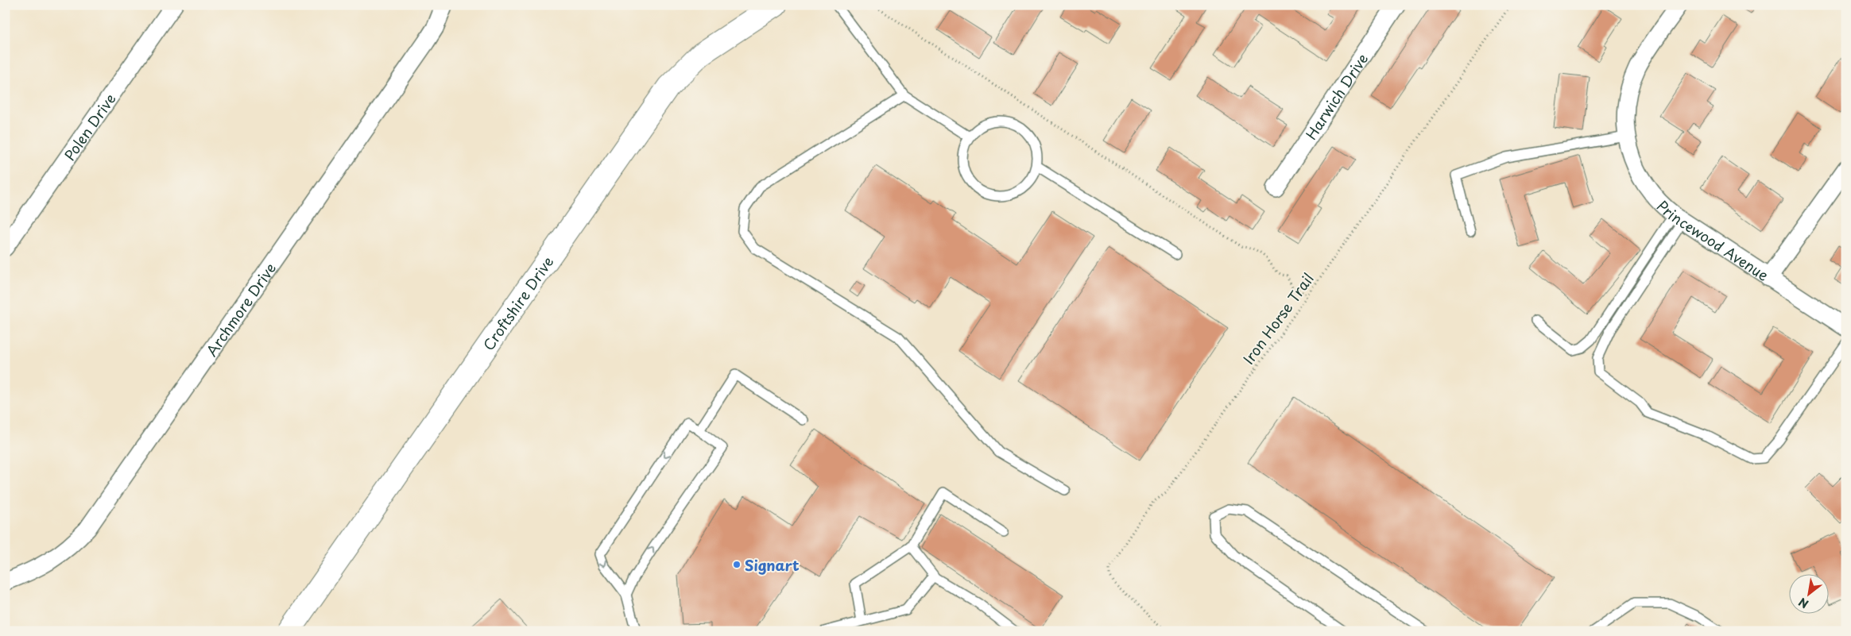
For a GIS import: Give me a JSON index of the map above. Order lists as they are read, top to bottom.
{
  "streets": {
    "street": [
      "Harwich Drive",
      "Polen Drive",
      "Princewood Avenue",
      "Croftshire Drive",
      "Archmore Drive"
    ],
    "path": ["Iron Horse Trail"]
  },
  "places": ["Signart"],
  "north": "bottom left"
}
